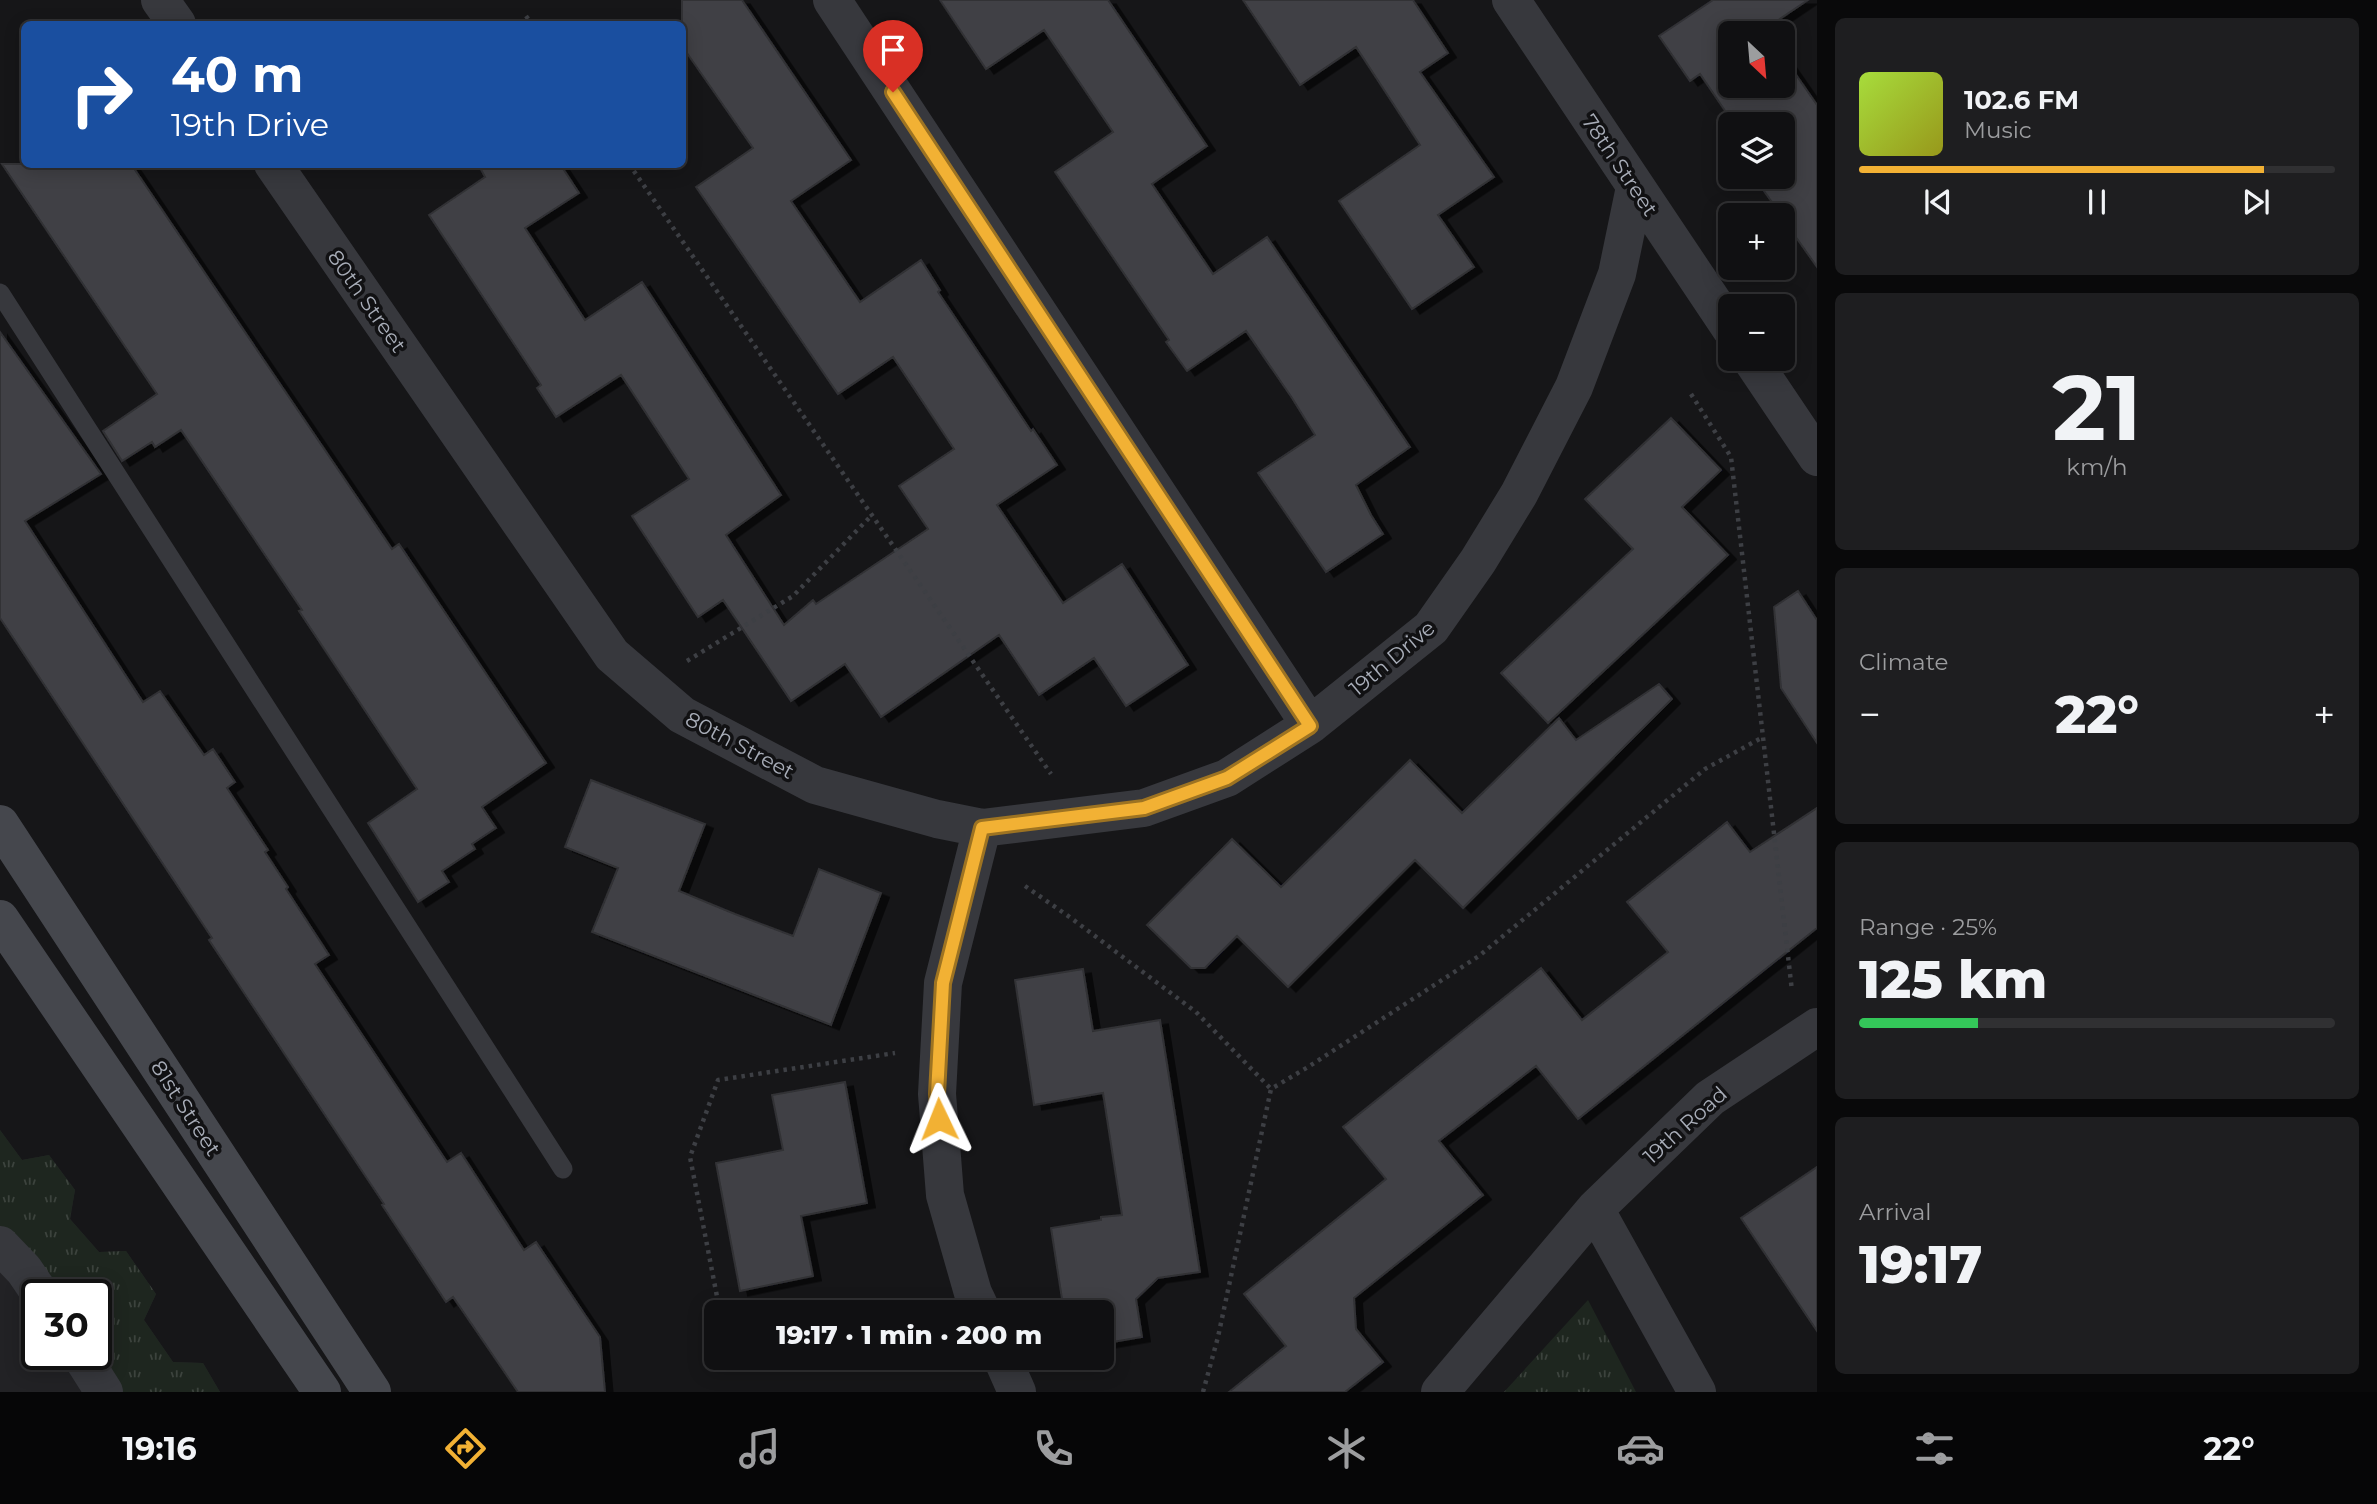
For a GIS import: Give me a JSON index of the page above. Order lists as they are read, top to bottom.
{
  "streets": {
    "street": [
      "78th Street",
      "80th Street",
      "19th Drive",
      "81st Street",
      "19th Road"
    ]
  },
  "crossings": [
    ["78th Street", "19th Drive"],
    ["80th Street", "19th Drive"]
  ],
  "north": "bottom right",
  "page": {
    "map_buttons": ["+", "−"],
    "turn": ["40 m", "19th Drive"],
    "song": ["102.6 FM", "Music"],
    "tile": [
      ["21", "km/h"],
      "Climate",
      ["Range · 25%", "125 km"],
      ["Arrival", "19:17"]
    ],
    "heat": ["−", "22°", "+"],
    "limit": "30",
    "trip": "19:17 · 1 min · 200 m",
    "tabs": ["19:16", "22°"]
  }
}
